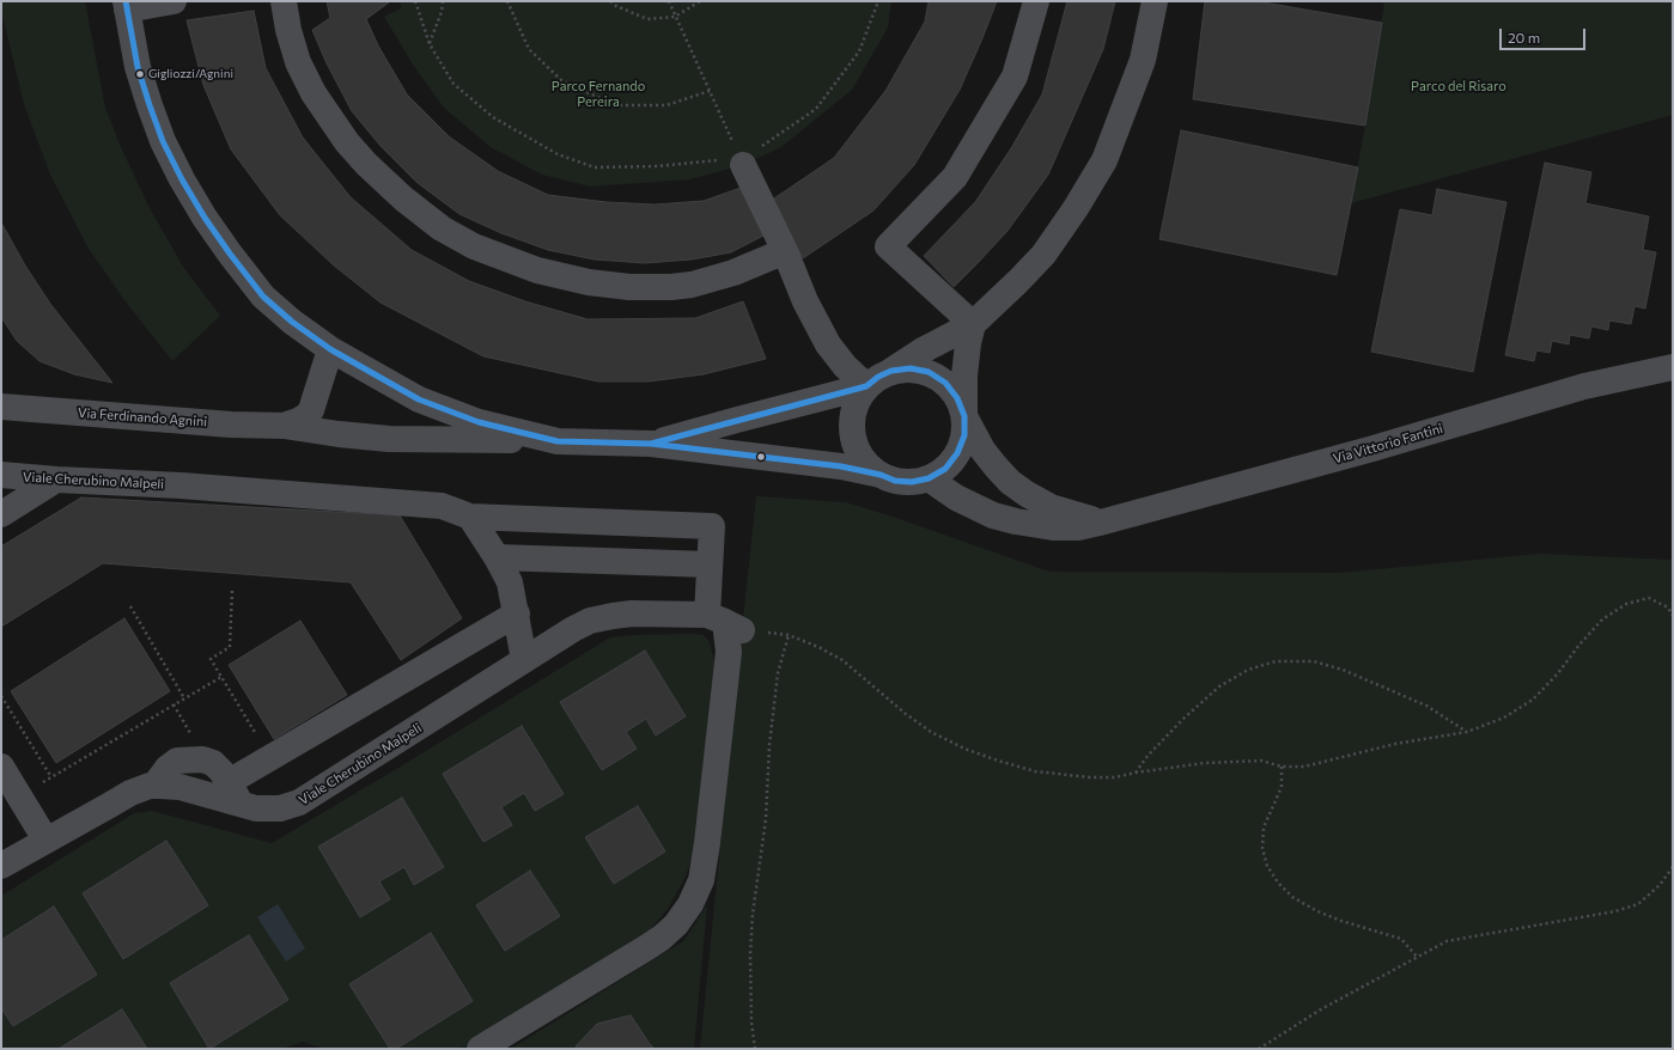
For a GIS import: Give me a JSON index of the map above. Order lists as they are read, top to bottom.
{
  "streets": {
    "street": ["Via Ferdinando Agnini", "Via Vittorio Fantini", "Viale Cherubino Malpeli"]
  },
  "parks": ["Parco Fernando Pereira", "Parco del Risaro"],
  "places": ["Gigliozzi/Agnini"],
  "scale_bar": "20 m"
}
